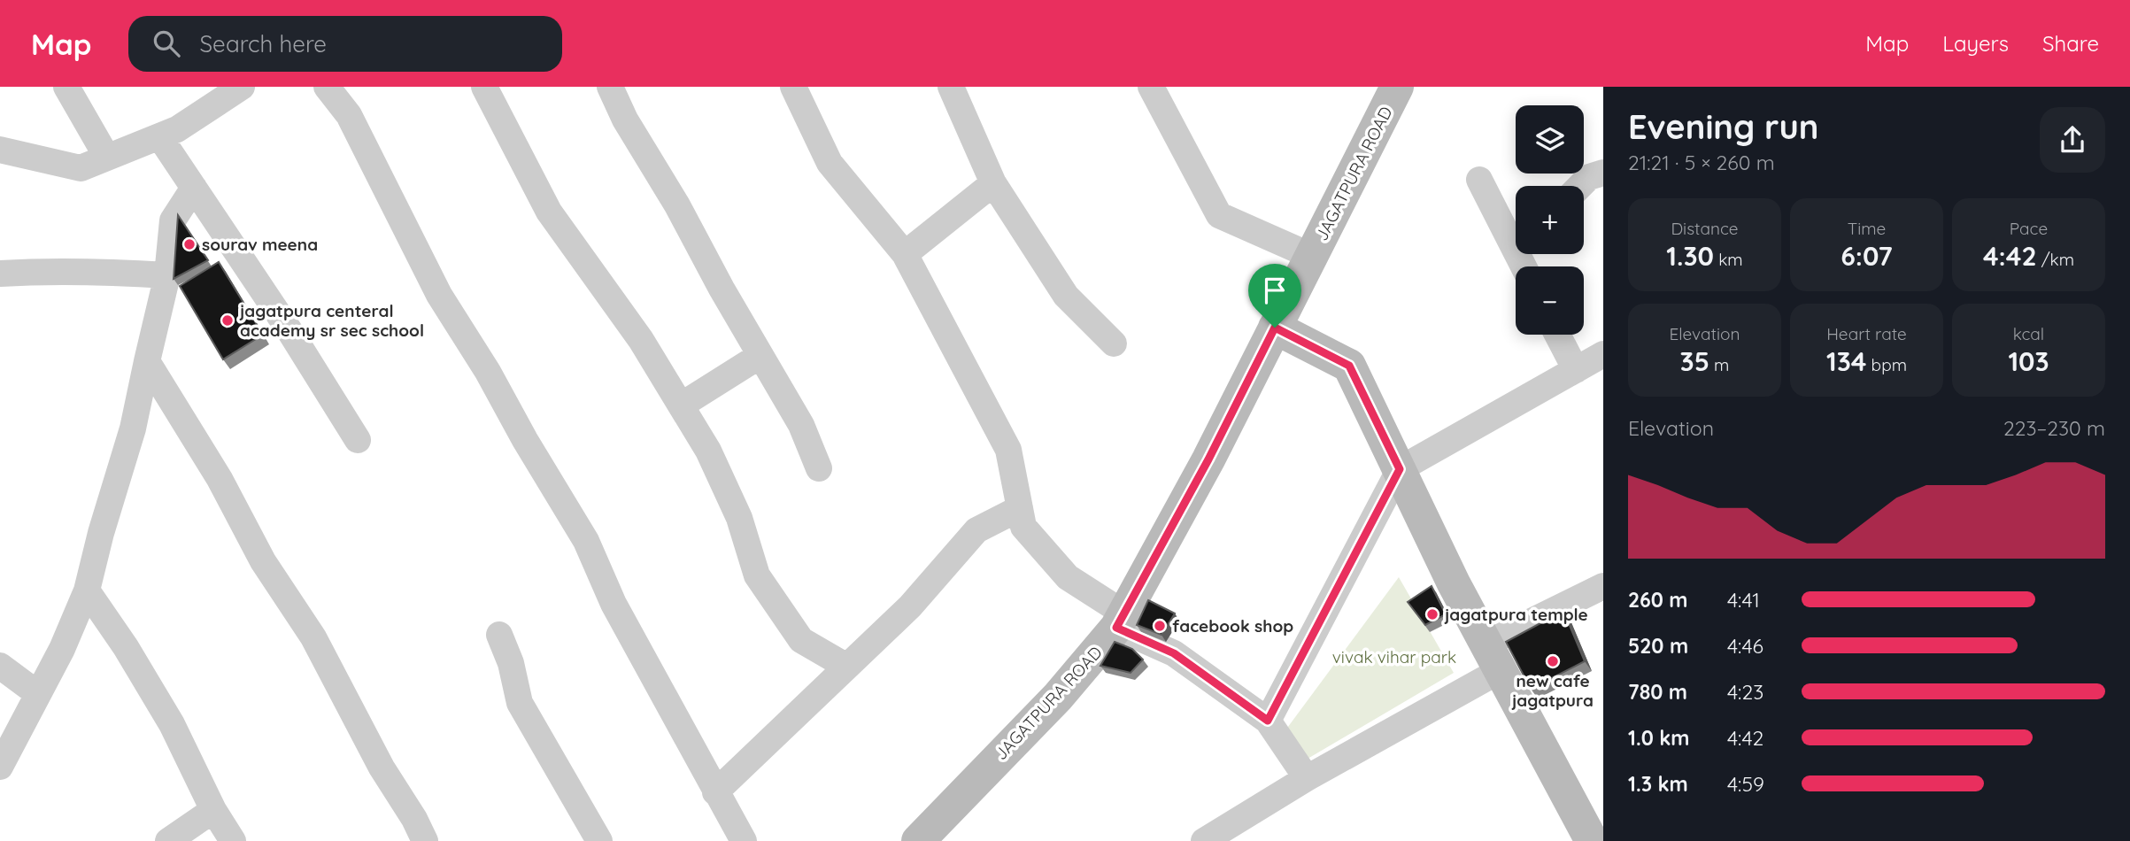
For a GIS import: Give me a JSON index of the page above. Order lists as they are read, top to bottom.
{
  "streets": {
    "street": ["JAGATPURA ROAD"]
  },
  "parks": ["vivak vihar park"],
  "places": [
    "sourav meena",
    "jagatpura centeral academy sr sec school",
    "jagatpura temple",
    "facebook shop",
    "new cafe jagatpura"
  ],
  "page": {
    "header": "Map",
    "search": "Search here",
    "nav": ["Map", "Layers", "Share"],
    "heading": ["Evening run", "21:21 · 5 × 260 m"],
    "map_buttons": ["+", "−"],
    "stats": [
      ["Distance", "1.30 km"],
      ["Time", "6:07"],
      ["Pace", "4:42 /km"],
      ["Elevation", "35 m"],
      ["Heart rate", "134 bpm"],
      ["kcal", "103"]
    ],
    "chart": ["Elevation", "223–230 m"],
    "list": [
      {
        "name": "260 m",
        "note": "4:41"
      },
      {
        "name": "520 m",
        "note": "4:46"
      },
      {
        "name": "780 m",
        "note": "4:23"
      },
      {
        "name": "1.0 km",
        "note": "4:42"
      },
      {
        "name": "1.3 km",
        "note": "4:59"
      }
    ]
  }
}
